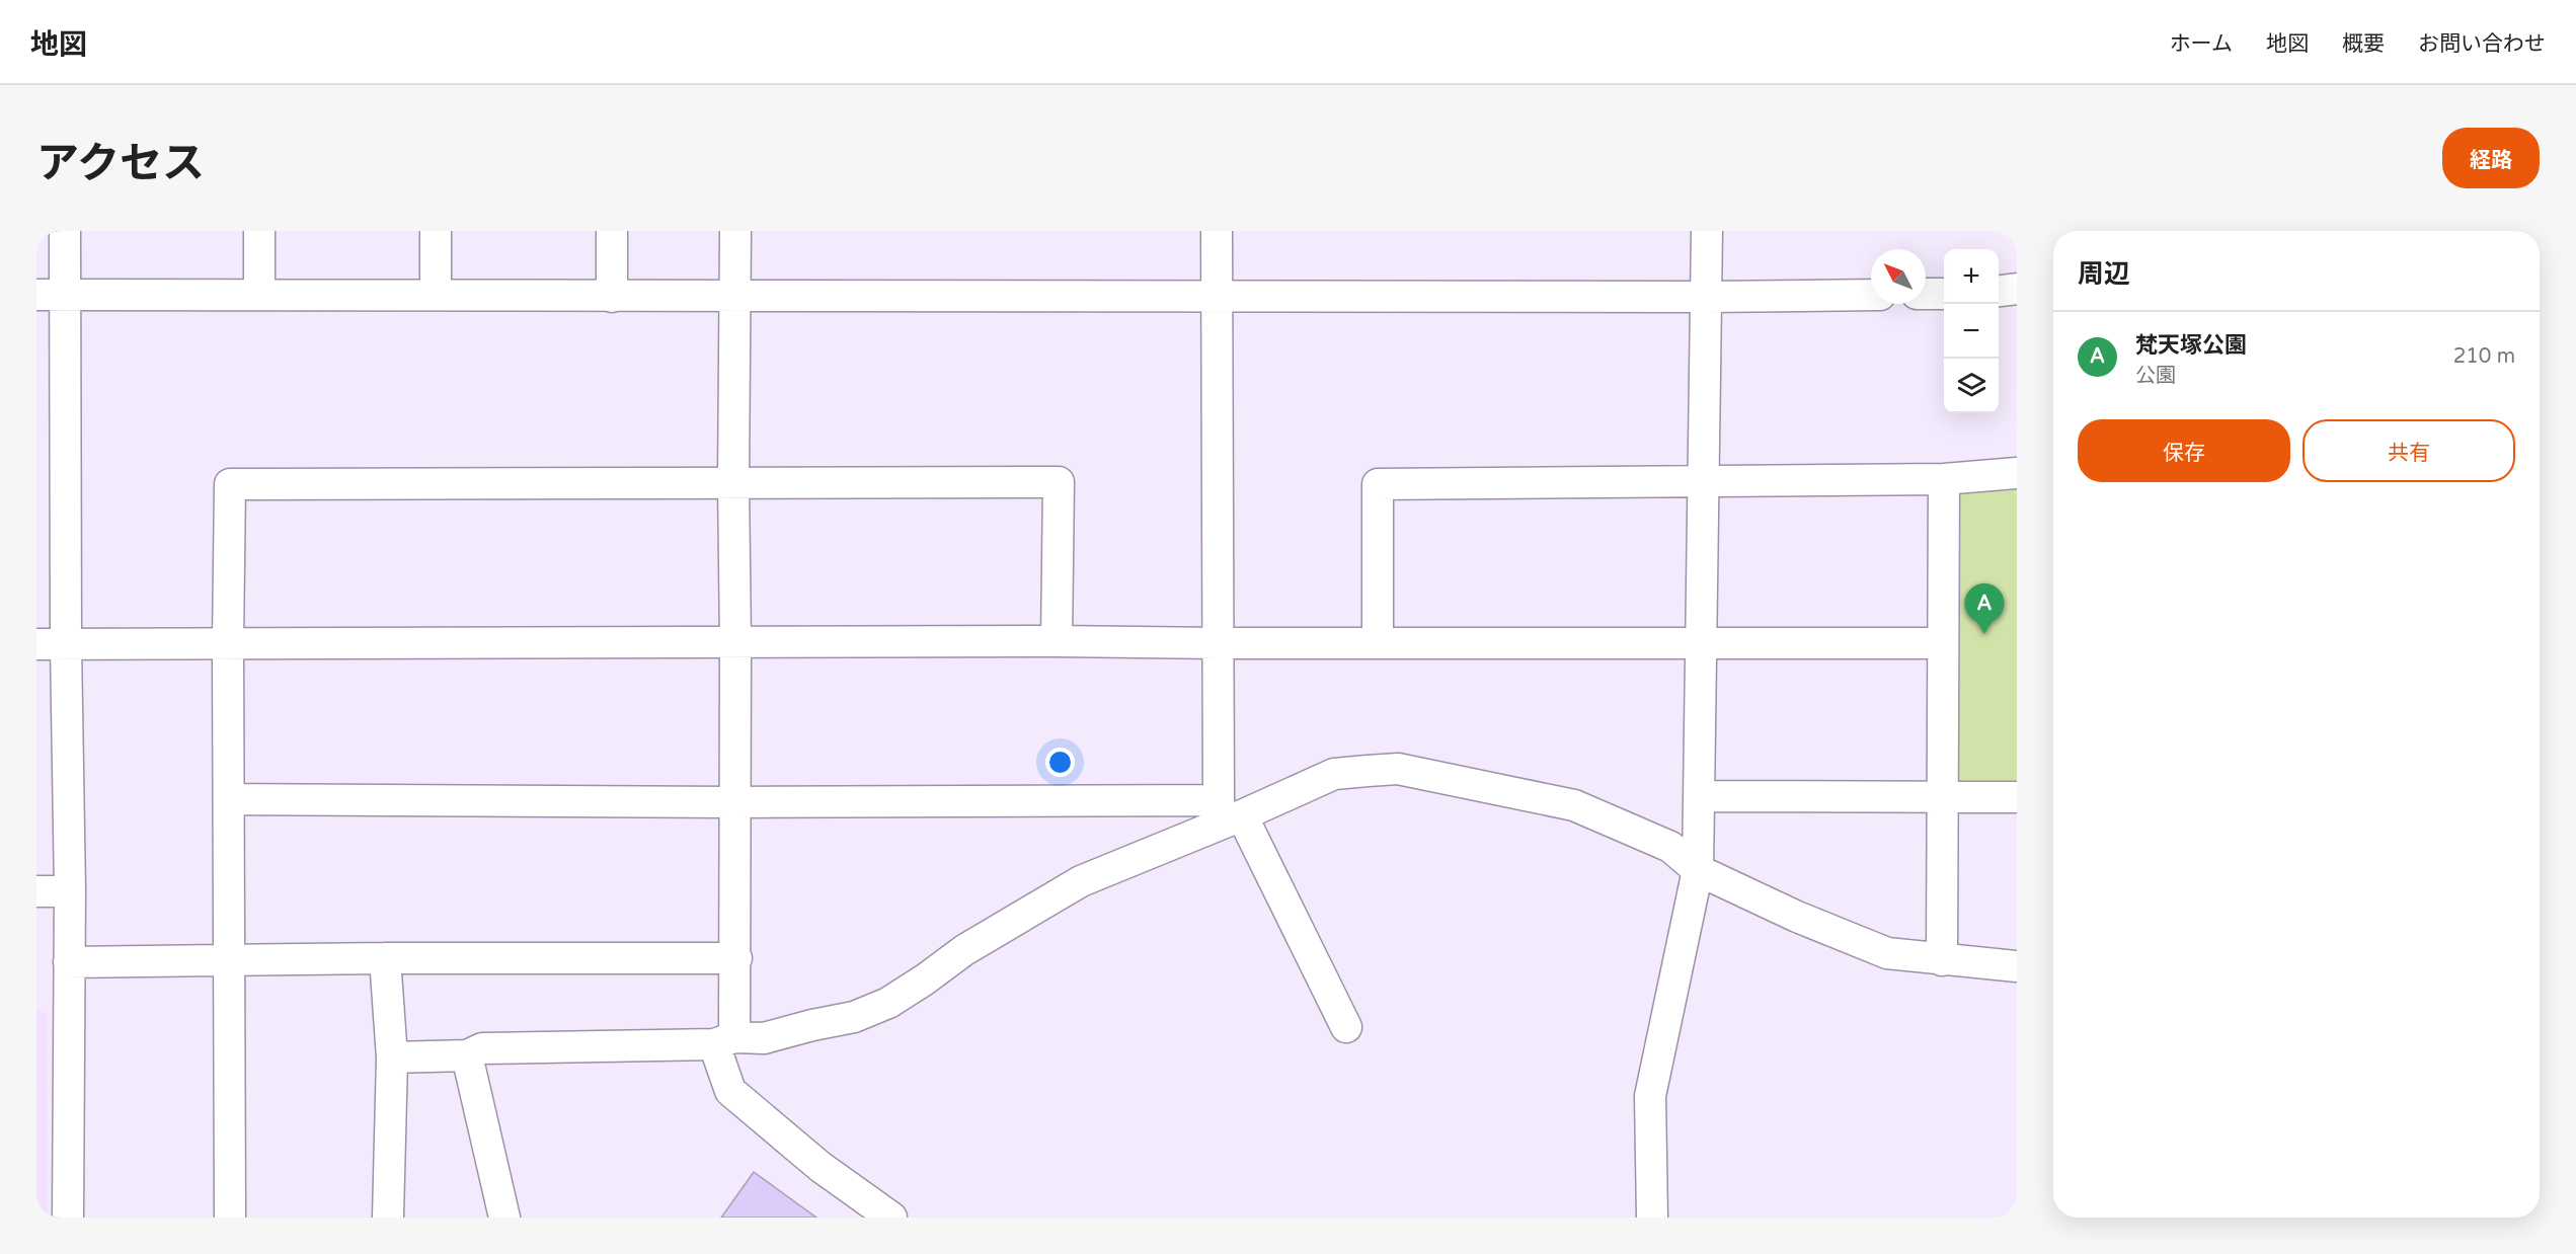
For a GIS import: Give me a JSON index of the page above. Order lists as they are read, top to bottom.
{
  "north": "top left",
  "page": {
    "header": "地図",
    "nav": [
      "ホーム",
      "地図",
      "概要",
      "お問い合わせ"
    ],
    "title": "アクセス",
    "buttons": [
      "経路",
      ["保存", "共有"]
    ],
    "heading": "周辺",
    "map_buttons": ["+", "−"],
    "list": [
      {
        "mark": "A",
        "name": "梵天塚公園",
        "note": "公園",
        "value": "210 m"
      }
    ],
    "pins": "A"
  }
}
